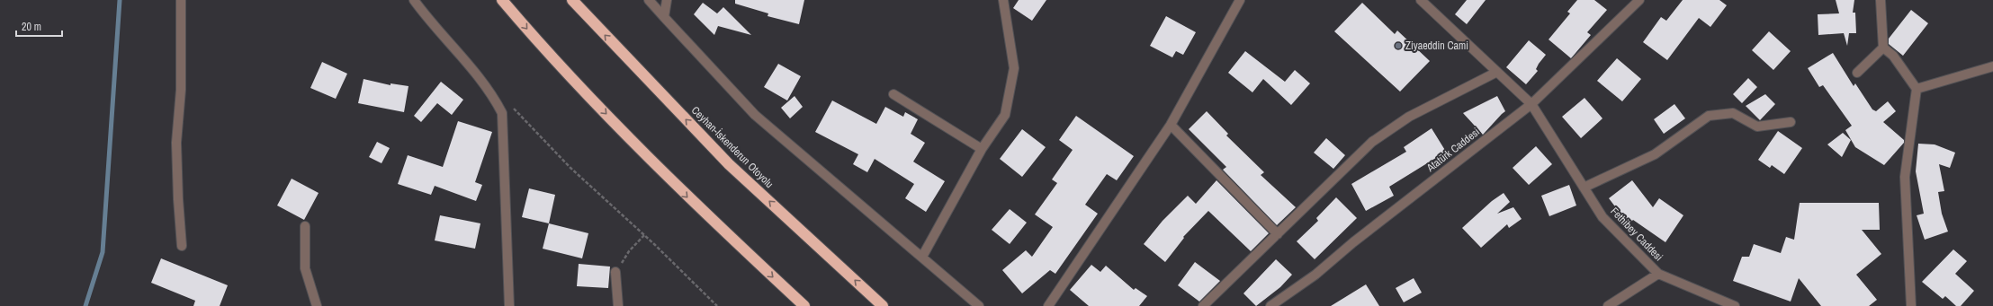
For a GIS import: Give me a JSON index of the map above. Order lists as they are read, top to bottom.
{
  "streets": {
    "highway": ["Ceyhan-İskenderun Otoyolu"],
    "street": ["Atatürk Caddesi", "Fethibey Caddesi"]
  },
  "crossings": [
    ["Atatürk Caddesi", "Fethibey Caddesi"]
  ],
  "places": ["Ziyaeddin Cami"],
  "scale_bar": "20 m"
}
